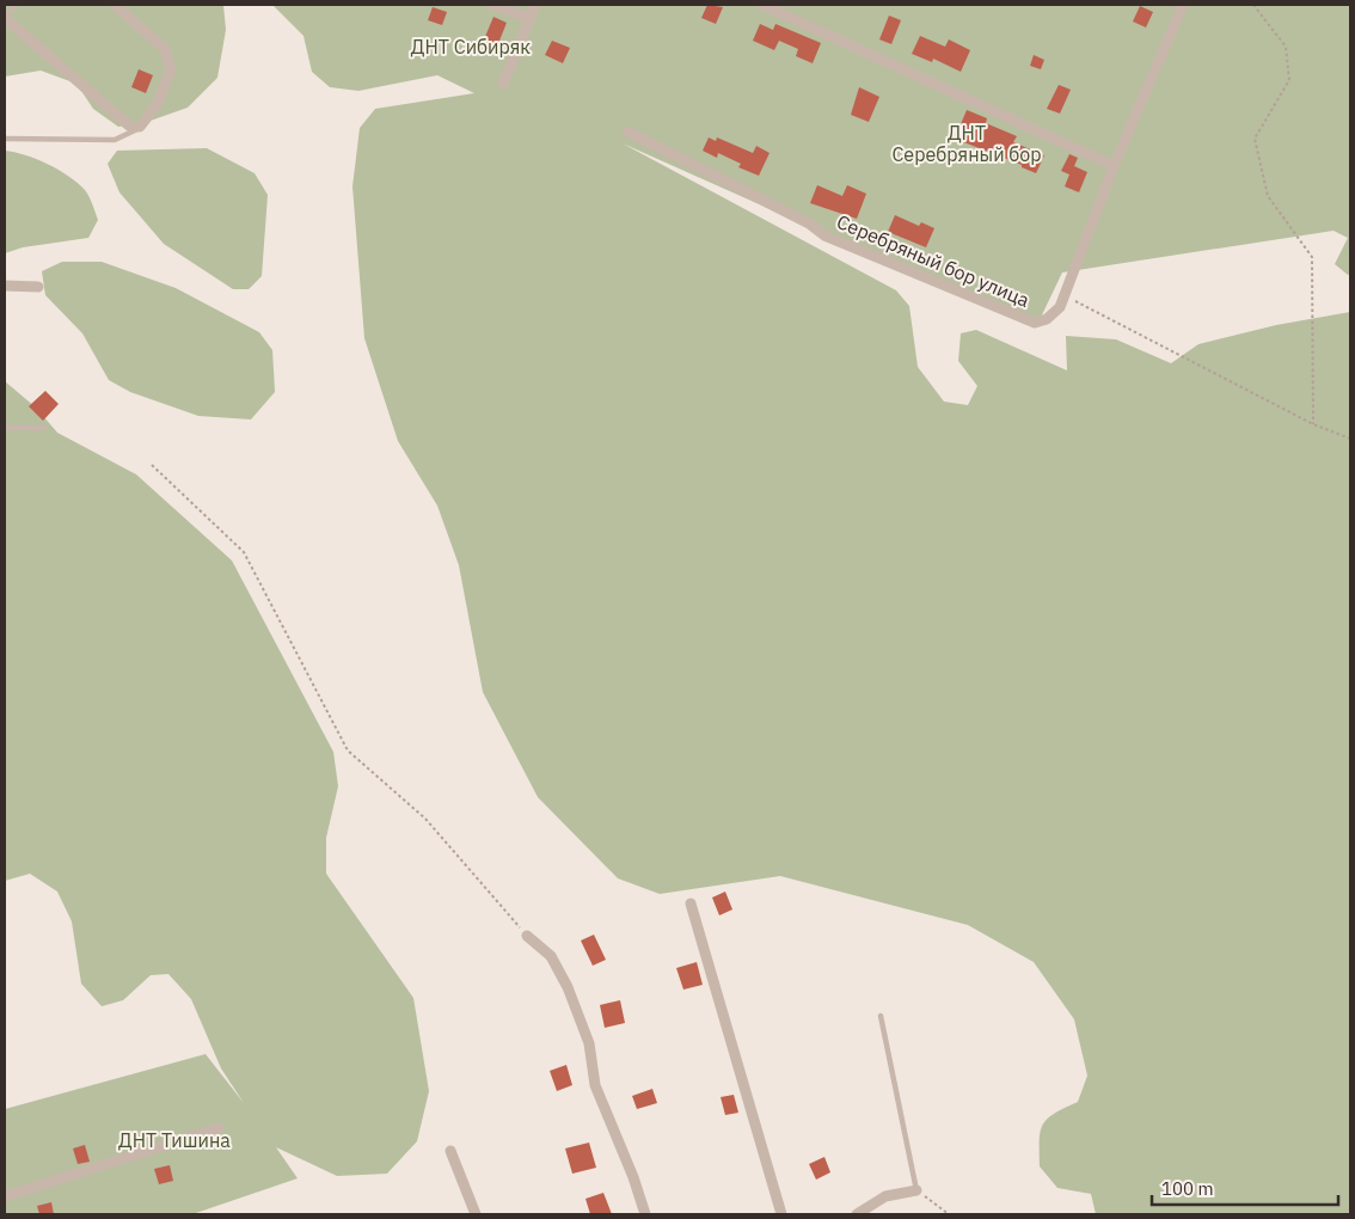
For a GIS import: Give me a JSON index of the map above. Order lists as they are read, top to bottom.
{
  "streets": {
    "street": ["Серебряный бор улица"]
  },
  "parks": ["ДНТ Сибиряк", "ДНТ Серебряный бор", "ДНТ Тишина"],
  "scale_bar": "100 m"
}
